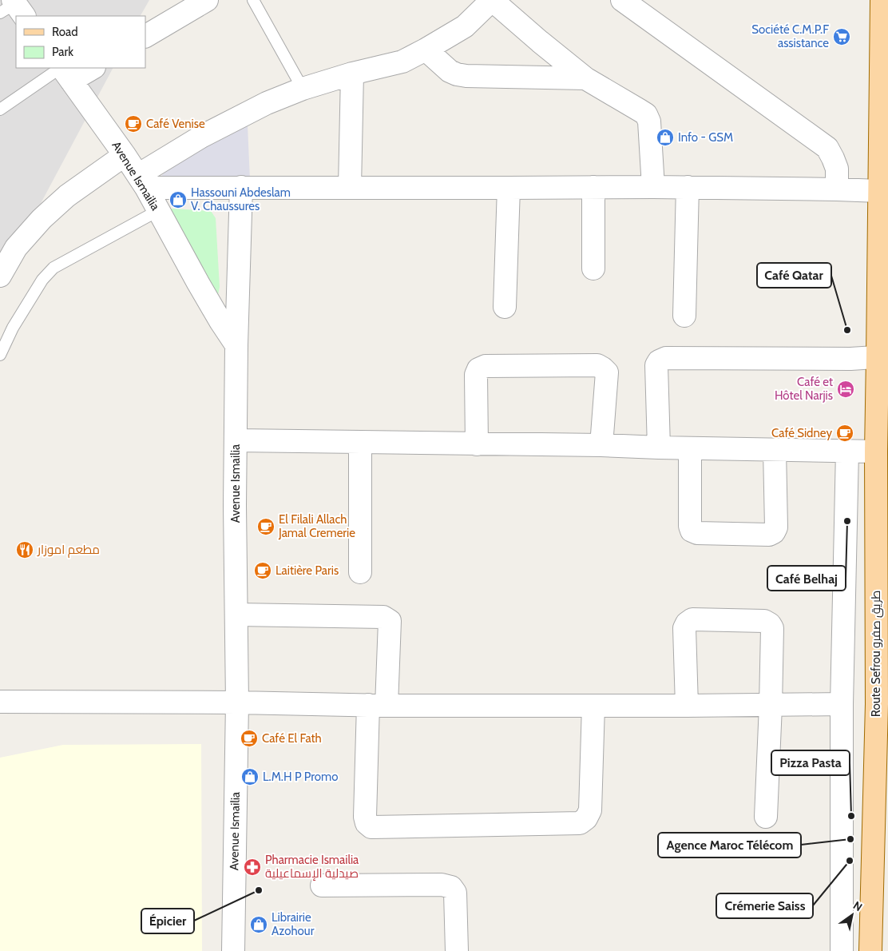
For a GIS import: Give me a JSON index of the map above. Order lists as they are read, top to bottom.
{
  "streets": {
    "main road": ["Route Sefrou طريق صفرو"],
    "street": ["Avenue Ismailia"]
  },
  "places": {
    "supermarket": ["Société C.M.P.F assistance"],
    "cafe": [
      "Café Venise",
      "Café Sidney",
      "El Filali Allach Jamal Cremerie",
      "Laitière Paris",
      "Café El Fath"
    ],
    "shop": [
      "Info - GSM",
      "Hassouni Abdeslam V. Chaussures",
      "L.M.H P Promo",
      "Librairie Azohour"
    ],
    "other": [
      "Café Qatar",
      "Café Belhaj",
      "Pizza Pasta",
      "Agence Maroc Télécom",
      "Crémerie Saiss",
      "Épicier"
    ],
    "hotel": ["Café et Hôtel Narjis"],
    "restaurant": ["مطعم اموزار"],
    "pharmacy": ["Pharmacie Ismailia صيدلية الإسماعيلية"]
  },
  "legend": ["Road", "Park"],
  "north": "top right"
}
